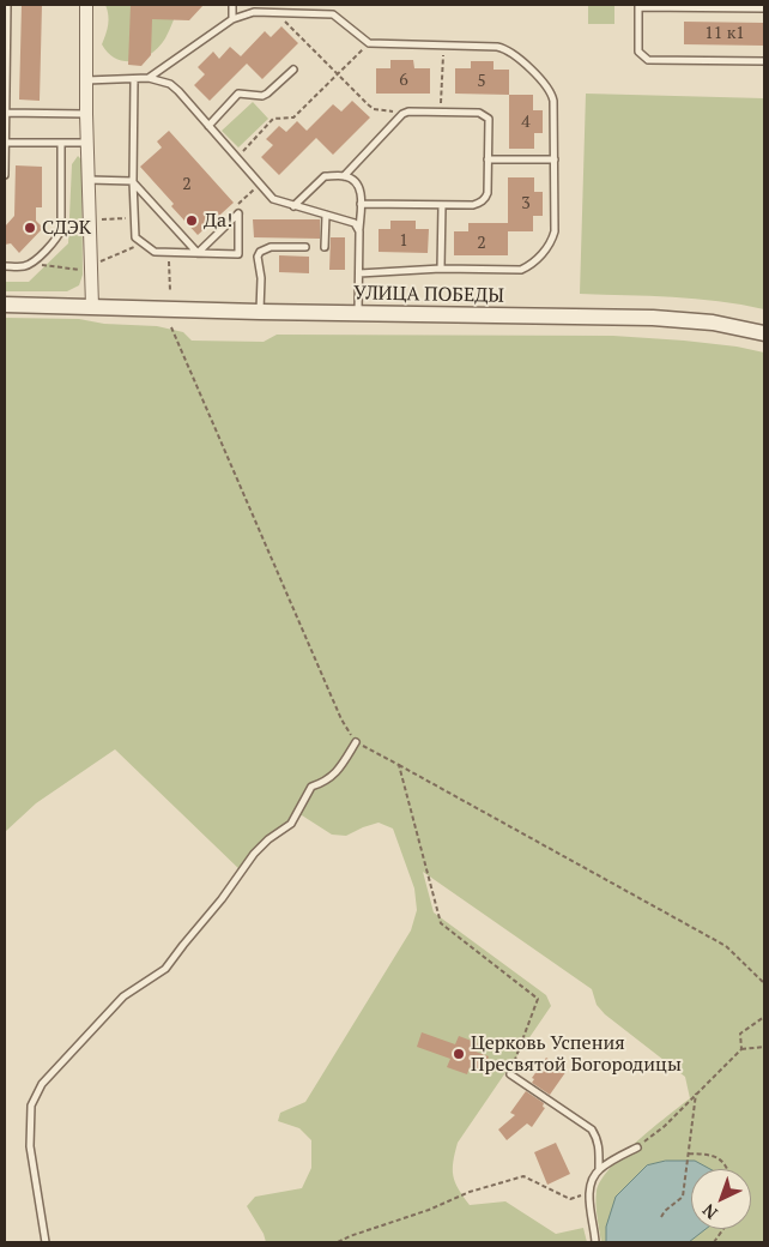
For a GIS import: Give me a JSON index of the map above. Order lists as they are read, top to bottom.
{
  "streets": {
    "street": ["УЛИЦА ПОБЕДЫ"]
  },
  "places": ["Да!", "СДЭК", "Церковь Успения Пресвятой Богородицы"],
  "house_numbers": [
    "11 к1",
    "6",
    "5",
    "4",
    "2",
    "3",
    "1",
    "2"
  ],
  "north": "bottom left"
}
